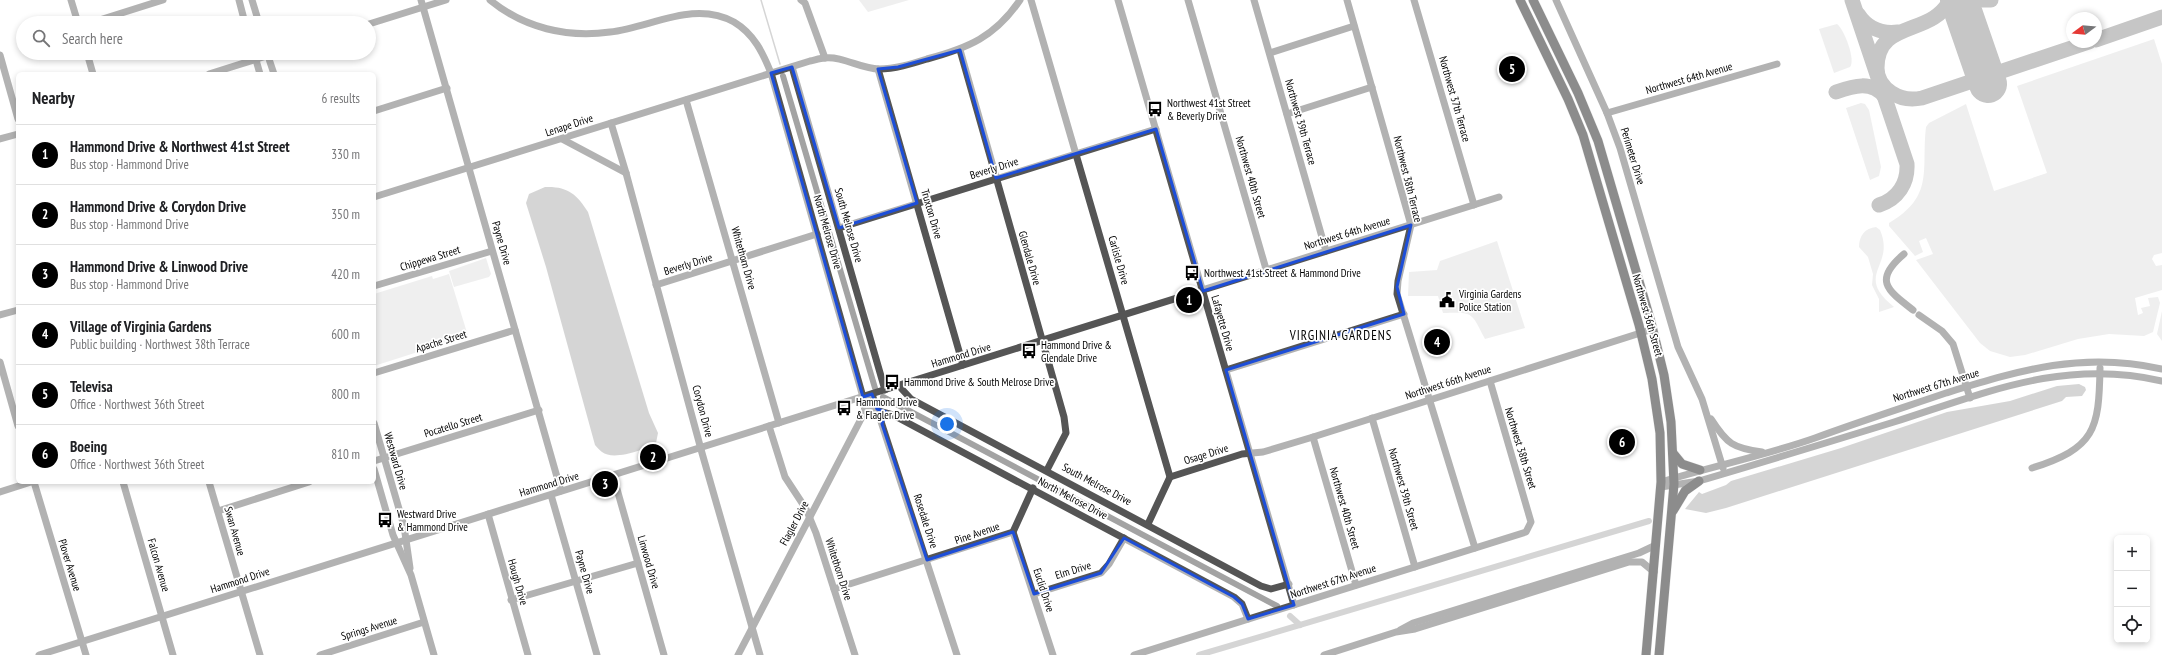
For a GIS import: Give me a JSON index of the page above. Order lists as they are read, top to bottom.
{
  "streets": {
    "main road": ["Northwest 36th Street"],
    "street": [
      "Northwest 64th Avenue",
      "Northwest 37th Terrace",
      "Northwest 39th Terrace",
      "Lenape Drive",
      "Perimeter Drive",
      "Beverly Drive",
      "Northwest 40th Street",
      "Northwest 38th Terrace",
      "Truxton Drive",
      "South Melrose Drive",
      "North Melrose Drive",
      "Payne Drive",
      "Chippewa Street",
      "Whitethorn Drive",
      "Glendale Drive",
      "Carlisle Drive",
      "Lafayette Drive",
      "Apache Street",
      "Hammond Drive",
      "Northwest 66th Avenue",
      "Northwest 67th Avenue",
      "Corydon Drive",
      "Pocatello Street",
      "Northwest 38th Street",
      "Osage Drive",
      "Westward Drive",
      "Northwest 39th Street",
      "Rosedale Drive",
      "Flagler Drive",
      "Swan Avenue",
      "Pine Avenue",
      "Linwood Drive",
      "Plover Avenue",
      "Falcon Avenue",
      "Elm Drive",
      "Hough Drive",
      "Euclid Drive",
      "Springs Avenue"
    ]
  },
  "crossings": [
    ["Northwest 64th Avenue", "Northwest 37th Terrace"],
    ["Northwest 64th Avenue", "Northwest 39th Terrace"],
    ["Northwest 64th Avenue", "Perimeter Drive"],
    ["Northwest 64th Avenue", "Northwest 40th Street"],
    ["Northwest 64th Avenue", "Northwest 38th Terrace"],
    ["Northwest 64th Avenue", "Lafayette Drive"],
    ["Northwest 64th Avenue", "Hammond Drive"],
    ["Lenape Drive", "South Melrose Drive"],
    ["Lenape Drive", "North Melrose Drive"],
    ["Lenape Drive", "Payne Drive"],
    ["Lenape Drive", "Whitethorn Drive"],
    ["Lenape Drive", "Corydon Drive"],
    ["Beverly Drive", "Truxton Drive"],
    ["Beverly Drive", "South Melrose Drive"],
    ["Beverly Drive", "North Melrose Drive"],
    ["Beverly Drive", "Whitethorn Drive"],
    ["Beverly Drive", "Glendale Drive"],
    ["Beverly Drive", "Carlisle Drive"],
    ["Beverly Drive", "Lafayette Drive"],
    ["Beverly Drive", "Corydon Drive"],
    ["Northwest 40th Street", "Northwest 66th Avenue"],
    ["Northwest 40th Street", "Northwest 67th Avenue"],
    ["Northwest 38th Terrace", "Northwest 66th Avenue"],
    ["Northwest 38th Terrace", "Northwest 67th Avenue"],
    ["Truxton Drive", "Hammond Drive"],
    ["South Melrose Drive", "Glendale Drive"],
    ["South Melrose Drive", "Lafayette Drive"],
    ["South Melrose Drive", "Hammond Drive"],
    ["North Melrose Drive", "Hammond Drive"],
    ["North Melrose Drive", "Northwest 67th Avenue"],
    ["North Melrose Drive", "Rosedale Drive"],
    ["North Melrose Drive", "Flagler Drive"],
    ["North Melrose Drive", "Pine Avenue"],
    ["North Melrose Drive", "Elm Drive"],
    ["Payne Drive", "Chippewa Street"],
    ["Payne Drive", "Apache Street"],
    ["Payne Drive", "Hammond Drive"],
    ["Payne Drive", "Pocatello Street"],
    ["Whitethorn Drive", "Hammond Drive"],
    ["Whitethorn Drive", "Flagler Drive"],
    ["Whitethorn Drive", "Pine Avenue"],
    ["Glendale Drive", "Hammond Drive"],
    ["Carlisle Drive", "Hammond Drive"],
    ["Carlisle Drive", "Osage Drive"],
    ["Northwest 36th Street", "Northwest 66th Avenue"],
    ["Northwest 36th Street", "Northwest 67th Avenue"],
    ["Lafayette Drive", "Hammond Drive"],
    ["Lafayette Drive", "Northwest 66th Avenue"],
    ["Lafayette Drive", "Northwest 67th Avenue"],
    ["Lafayette Drive", "Osage Drive"],
    ["Hammond Drive", "Corydon Drive"],
    ["Hammond Drive", "Westward Drive"],
    ["Hammond Drive", "Rosedale Drive"],
    ["Hammond Drive", "Swan Avenue"],
    ["Hammond Drive", "Linwood Drive"],
    ["Hammond Drive", "Plover Avenue"],
    ["Hammond Drive", "Falcon Avenue"],
    ["Hammond Drive", "Hough Drive"],
    ["Northwest 66th Avenue", "Northwest 38th Street"],
    ["Northwest 66th Avenue", "Osage Drive"],
    ["Northwest 66th Avenue", "Northwest 39th Street"],
    ["Northwest 67th Avenue", "Northwest 38th Street"],
    ["Northwest 67th Avenue", "Northwest 39th Street"],
    ["Corydon Drive", "Flagler Drive"],
    ["Pocatello Street", "Westward Drive"],
    ["Westward Drive", "Springs Avenue"],
    ["Rosedale Drive", "Pine Avenue"],
    ["Pine Avenue", "Euclid Drive"],
    ["Elm Drive", "Euclid Drive"]
  ],
  "districts": ["VIRGINIA GARDENS"],
  "places": {
    "bus stop": [
      "Northwest 41st Street & Beverly Drive",
      "Northwest 41st Street & Hammond Drive",
      "Hammond Drive & Glendale Drive",
      "Hammond Drive & South Melrose Drive",
      "Hammond Drive & Flagler Drive",
      "Westward Drive & Hammond Drive"
    ],
    "public building": ["Virginia Gardens Police Station"]
  },
  "north": "left",
  "page": {
    "search": "Search here",
    "pins": [
      "5",
      "1",
      "4",
      "6",
      "2",
      "3"
    ],
    "heading": ["Nearby", "6 results"],
    "list": [
      {
        "mark": "1",
        "name": "Hammond Drive & Northwest 41st Street",
        "note": "Bus stop · Hammond Drive",
        "value": "330 m"
      },
      {
        "mark": "2",
        "name": "Hammond Drive & Corydon Drive",
        "note": "Bus stop · Hammond Drive",
        "value": "350 m"
      },
      {
        "mark": "3",
        "name": "Hammond Drive & Linwood Drive",
        "note": "Bus stop · Hammond Drive",
        "value": "420 m"
      },
      {
        "mark": "4",
        "name": "Village of Virginia Gardens",
        "note": "Public building · Northwest 38th Terrace",
        "value": "600 m"
      },
      {
        "mark": "5",
        "name": "Televisa",
        "note": "Office · Northwest 36th Street",
        "value": "800 m"
      },
      {
        "mark": "6",
        "name": "Boeing",
        "note": "Office · Northwest 36th Street",
        "value": "810 m"
      }
    ],
    "map_buttons": ["+", "−"]
  }
}
